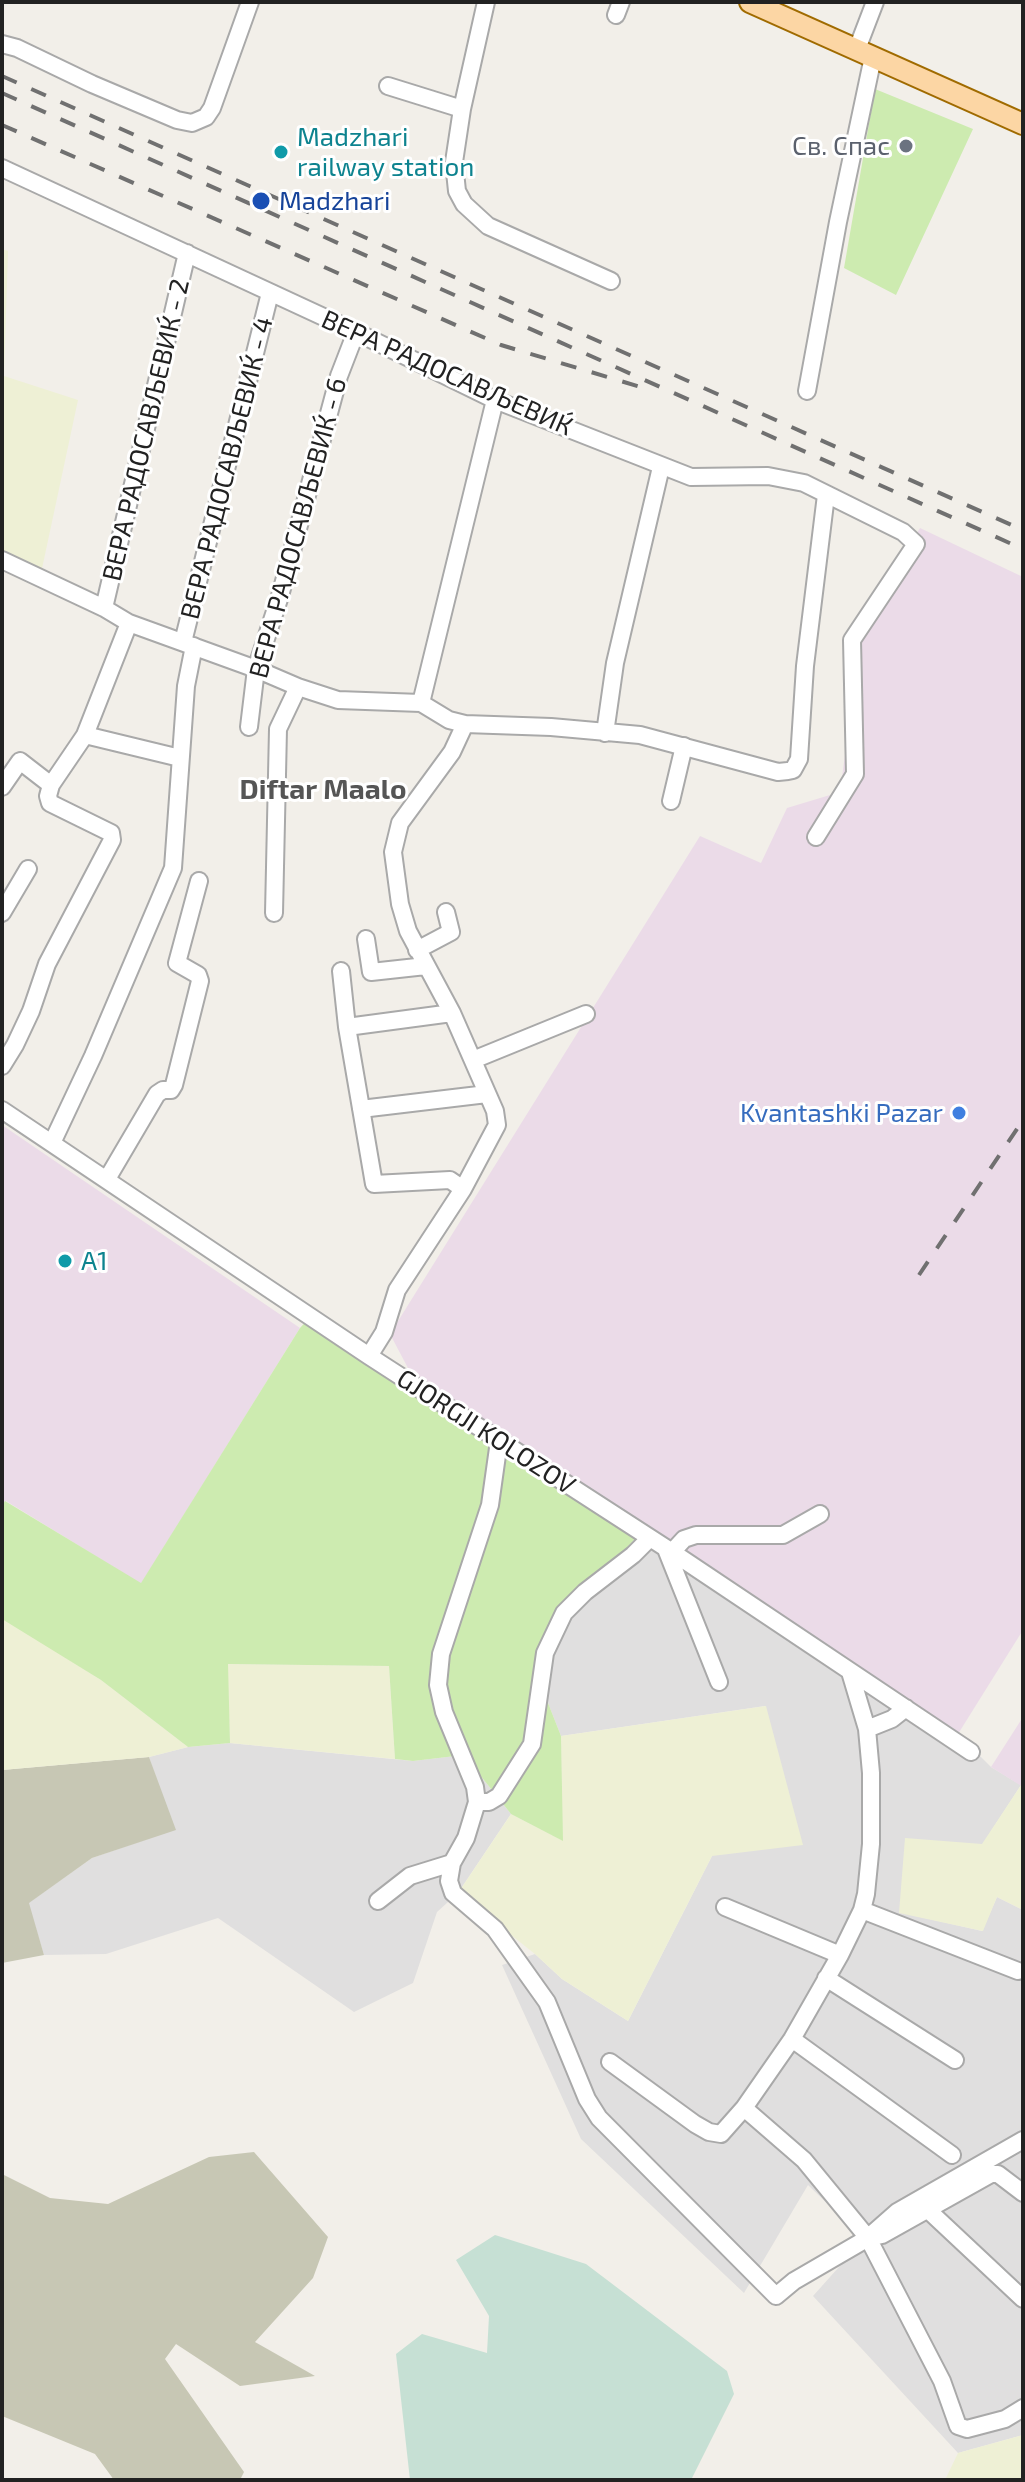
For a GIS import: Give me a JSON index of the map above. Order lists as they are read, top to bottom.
{
  "streets": {
    "street": [
      "ВЕРА РАДОСАВЉЕВИЌ",
      "ВЕРА РАДОСАВЉЕВИЌ - 2",
      "ВЕРА РАДОСАВЉЕВИЌ - 4",
      "ВЕРА РАДОСАВЉЕВИЌ - 6",
      "GJORGJI KOLOZOV"
    ]
  },
  "crossings": [
    ["ВЕРА РАДОСАВЉЕВИЌ", "ВЕРА РАДОСАВЉЕВИЌ - 2"],
    ["ВЕРА РАДОСАВЉЕВИЌ", "ВЕРА РАДОСАВЉЕВИЌ - 4"],
    ["ВЕРА РАДОСАВЉЕВИЌ", "ВЕРА РАДОСАВЉЕВИЌ - 6"],
    ["ВЕРА РАДОСАВЉЕВИЌ - 4", "GJORGJI KOLOZOV"]
  ],
  "districts": ["Diftar Maalo"],
  "places": [
    "Св. Спас",
    "Madzhari railway station",
    "Madzhari",
    "Kvantashki Pazar",
    "А1"
  ]
}
